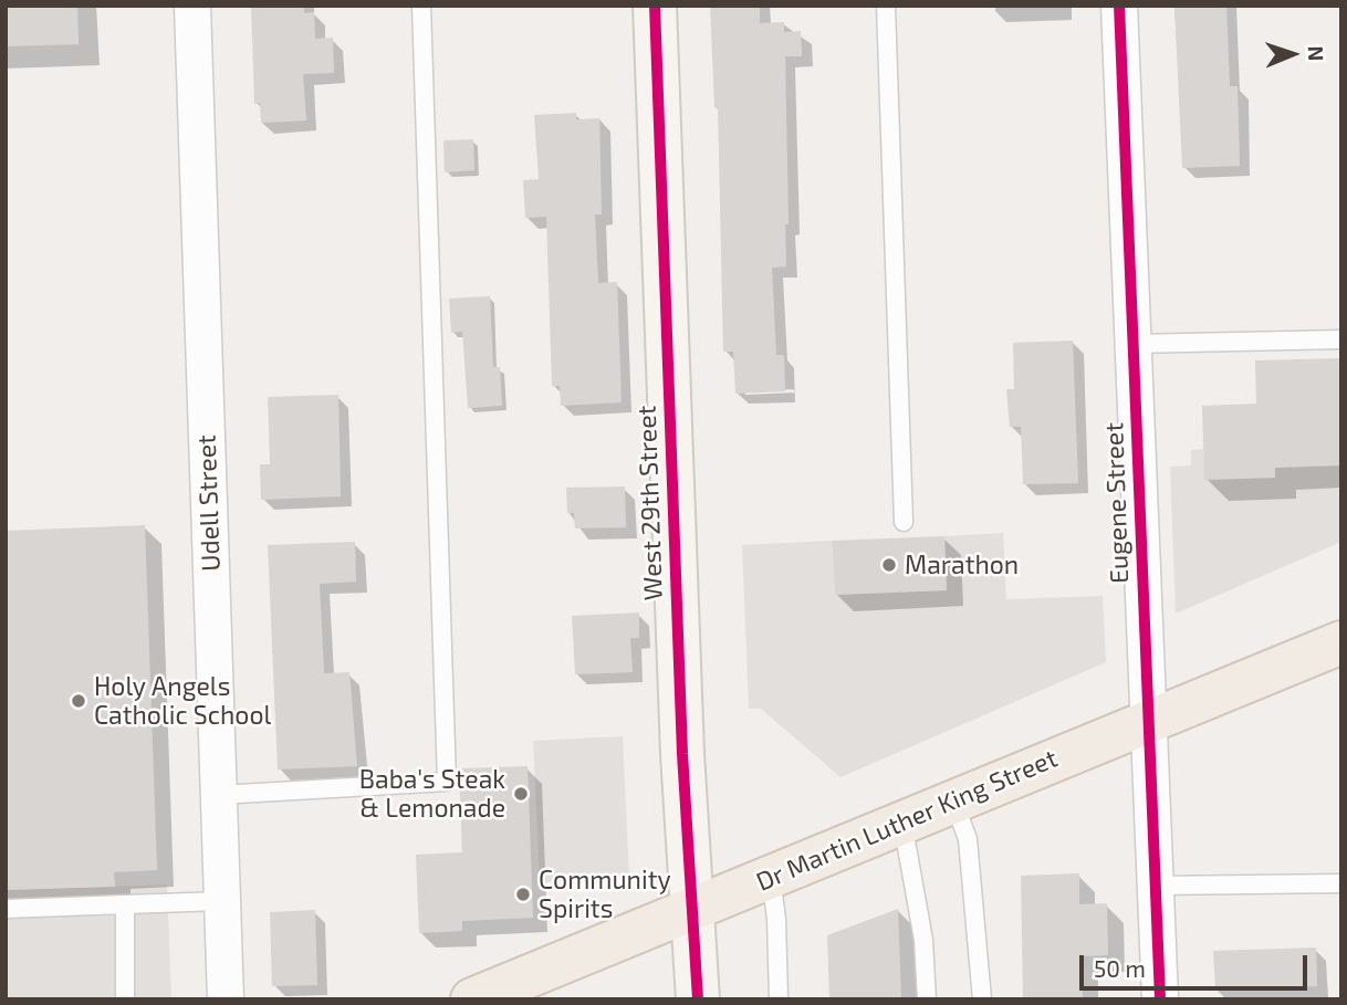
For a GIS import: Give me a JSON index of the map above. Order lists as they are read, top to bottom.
{
  "streets": {
    "main road": ["West 29th Street", "Dr Martin Luther King Street"],
    "street": ["Udell Street", "Eugene Street"]
  },
  "crossings": [
    ["West 29th Street", "Dr Martin Luther King Street"],
    ["Eugene Street", "Dr Martin Luther King Street"]
  ],
  "places": [
    "Marathon",
    "Holy Angels Catholic School",
    "Baba's Steak & Lemonade",
    "Community Spirits"
  ],
  "scale_bar": "50 m",
  "north": "right"
}
